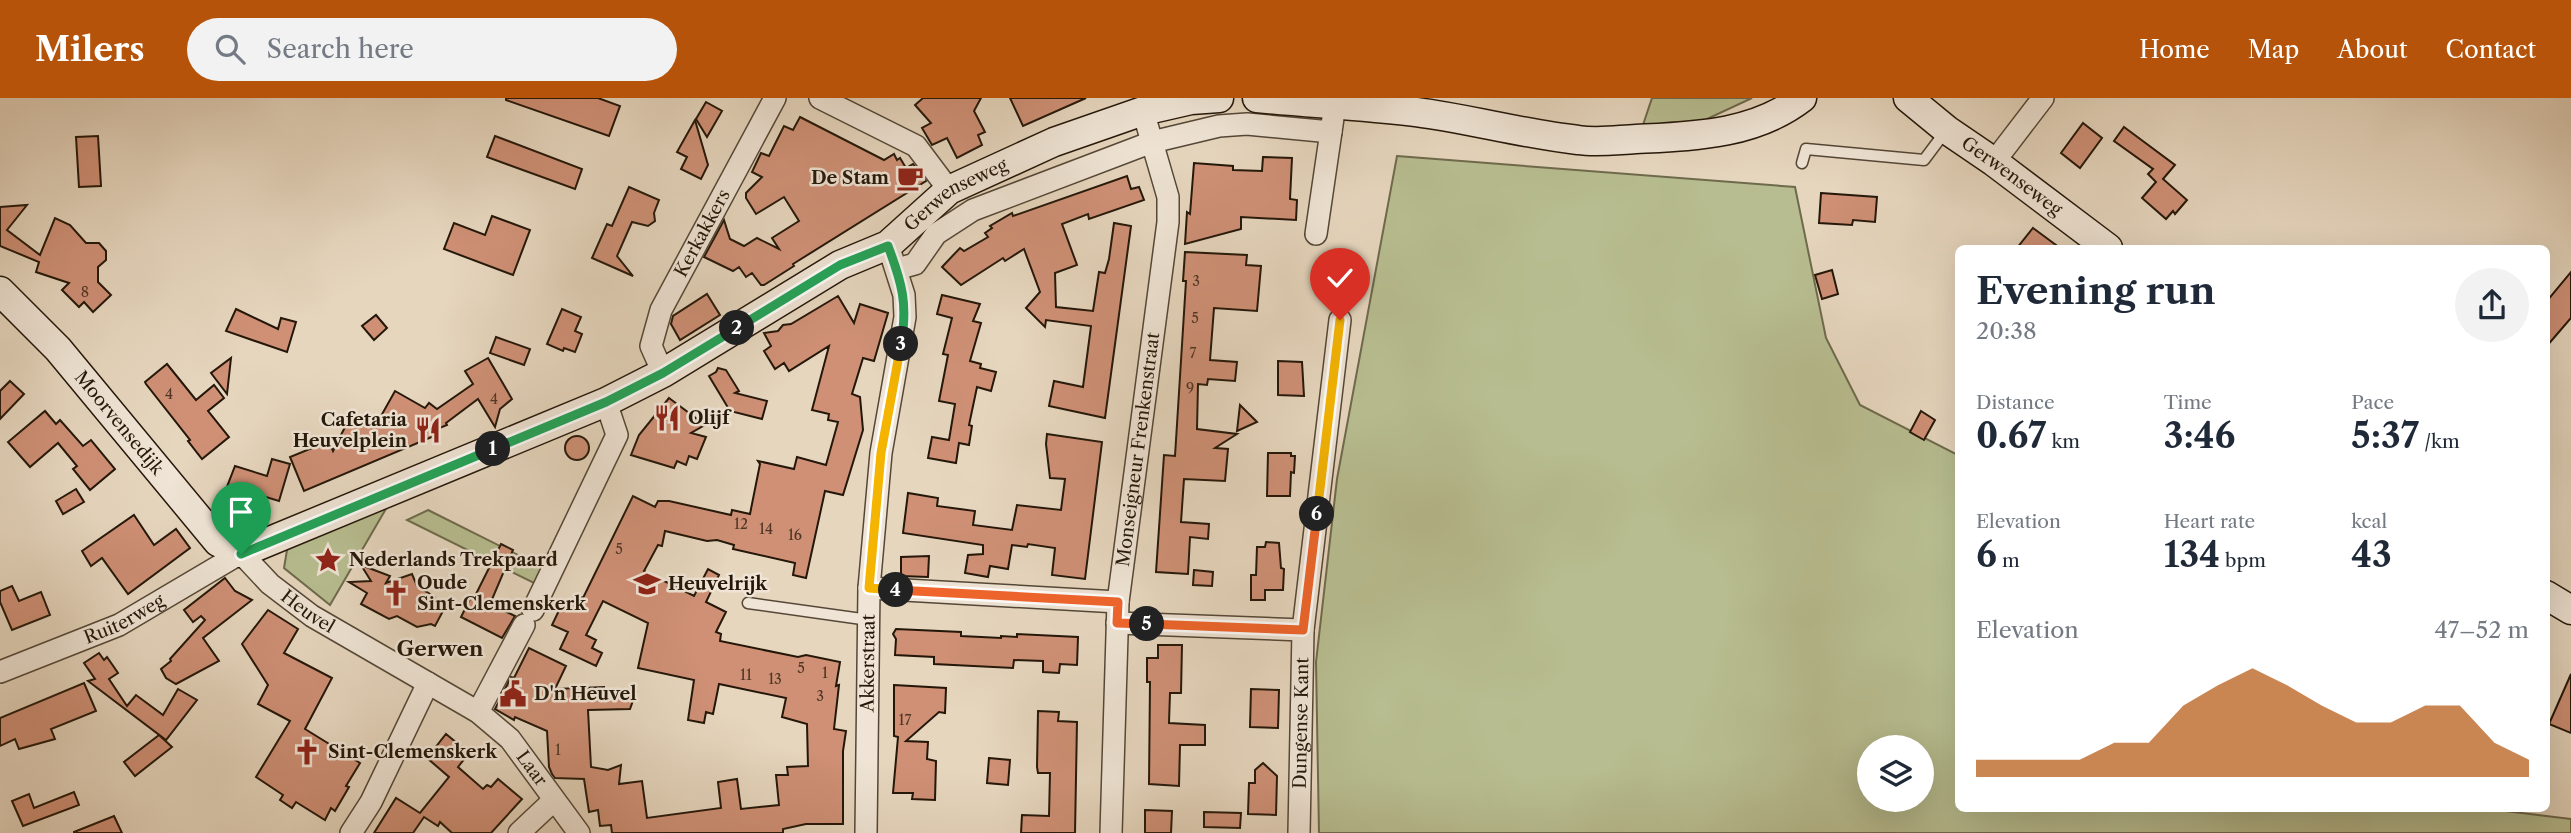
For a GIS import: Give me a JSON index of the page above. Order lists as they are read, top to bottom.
{
  "streets": {
    "street": [
      "Gerwenseweg",
      "Kerkakkers",
      "Moorvensedijk",
      "Monseigneur Frenkenstraat",
      "Heuvel",
      "Ruiterweg",
      "Akkerstraat",
      "Dungense Kant",
      "Laar"
    ]
  },
  "crossings": [
    ["Gerwenseweg", "Kerkakkers"],
    ["Gerwenseweg", "Monseigneur Frenkenstraat"],
    ["Gerwenseweg", "Akkerstraat"],
    ["Moorvensedijk", "Heuvel"],
    ["Moorvensedijk", "Ruiterweg"],
    ["Heuvel", "Ruiterweg"],
    ["Heuvel", "Laar"]
  ],
  "districts": ["Gerwen"],
  "places": {
    "cafe": ["De Stam"],
    "restaurant": ["Olijf", "Cafetaria Heuvelplein"],
    "place": ["Nederlands Trekpaard"],
    "school or university": ["Heuvelrijk"],
    "church": ["Oude Sint-Clemenskerk", "Sint-Clemenskerk"],
    "public building": ["D'n Heuvel"]
  },
  "house_numbers": [
    "3",
    "8",
    "5",
    "7",
    "9",
    "4",
    "4",
    "12",
    "14",
    "16",
    "5",
    "5",
    "1",
    "11",
    "13",
    "3",
    "17",
    "1"
  ],
  "page": {
    "header": "Milers",
    "search": "Search here",
    "nav": [
      "Home",
      "Map",
      "About",
      "Contact"
    ],
    "heading": ["Evening run", "20:38"],
    "pins": [
      "2",
      "3",
      "1",
      "6",
      "4",
      "5"
    ],
    "stats": [
      ["Distance", "0.67 km"],
      ["Time", "3:46"],
      ["Pace", "5:37 /km"],
      ["Elevation", "6 m"],
      ["Heart rate", "134 bpm"],
      ["kcal", "43"]
    ],
    "chart": ["Elevation", "47–52 m"]
  }
}
